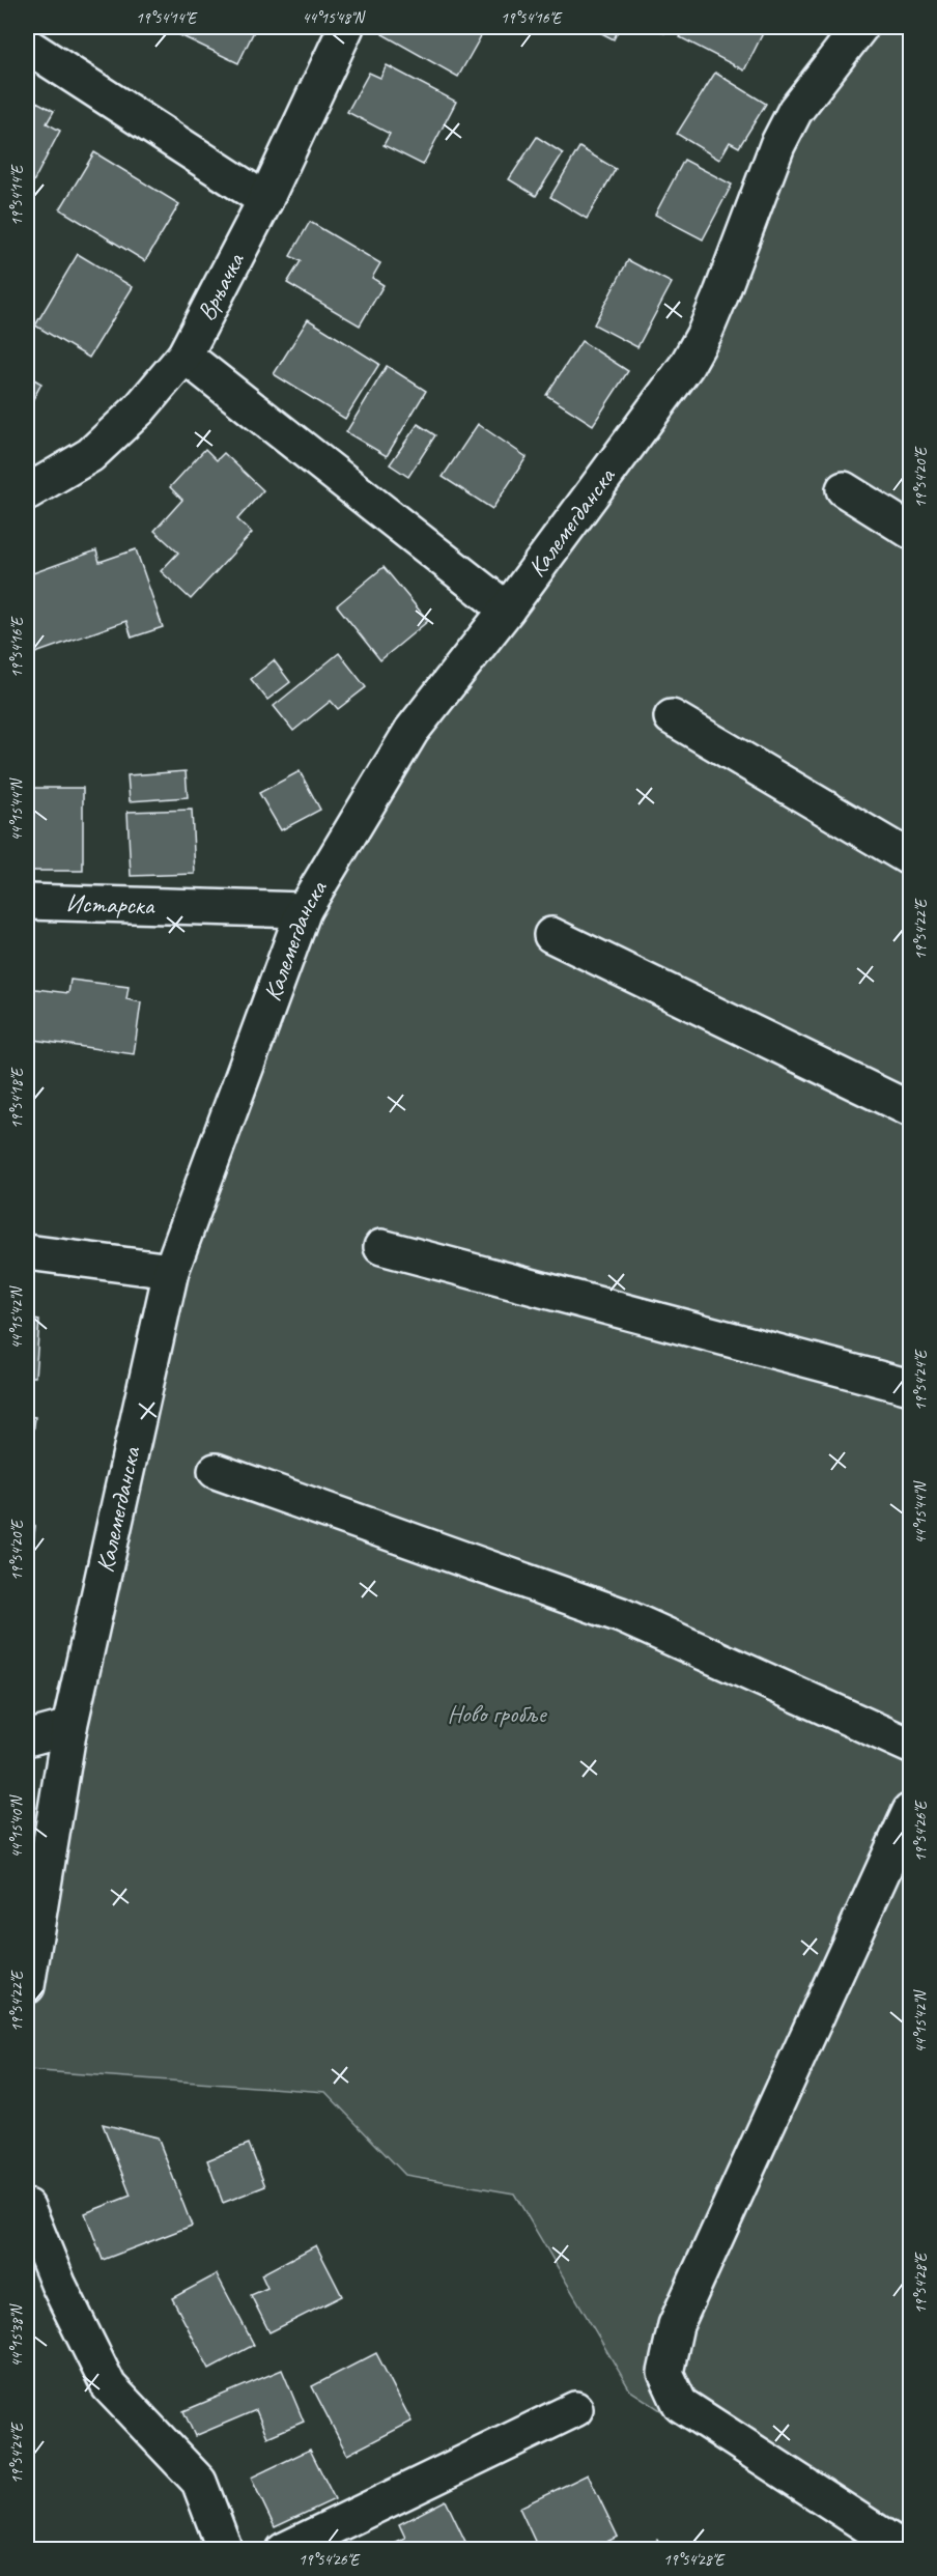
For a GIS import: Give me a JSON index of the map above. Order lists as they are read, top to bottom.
{
  "streets": {
    "street": ["Врњачка", "Калемегданска", "Истарска"]
  },
  "crossings": [
    ["Калемегданска", "Истарска"]
  ],
  "parks": ["Ново гробље"],
  "coordinates": [
    "19°54'14\"E",
    "44°15'48\"N",
    "19°54'16\"E",
    "19°54'20\"E",
    "44°15'44\"N",
    "19°54'22\"E",
    "19°54'18\"E",
    "44°15'42\"N",
    "19°54'24\"E",
    "44°15'40\"N",
    "19°54'26\"E",
    "19°54'28\"E",
    "44°15'38\"N"
  ]
}
